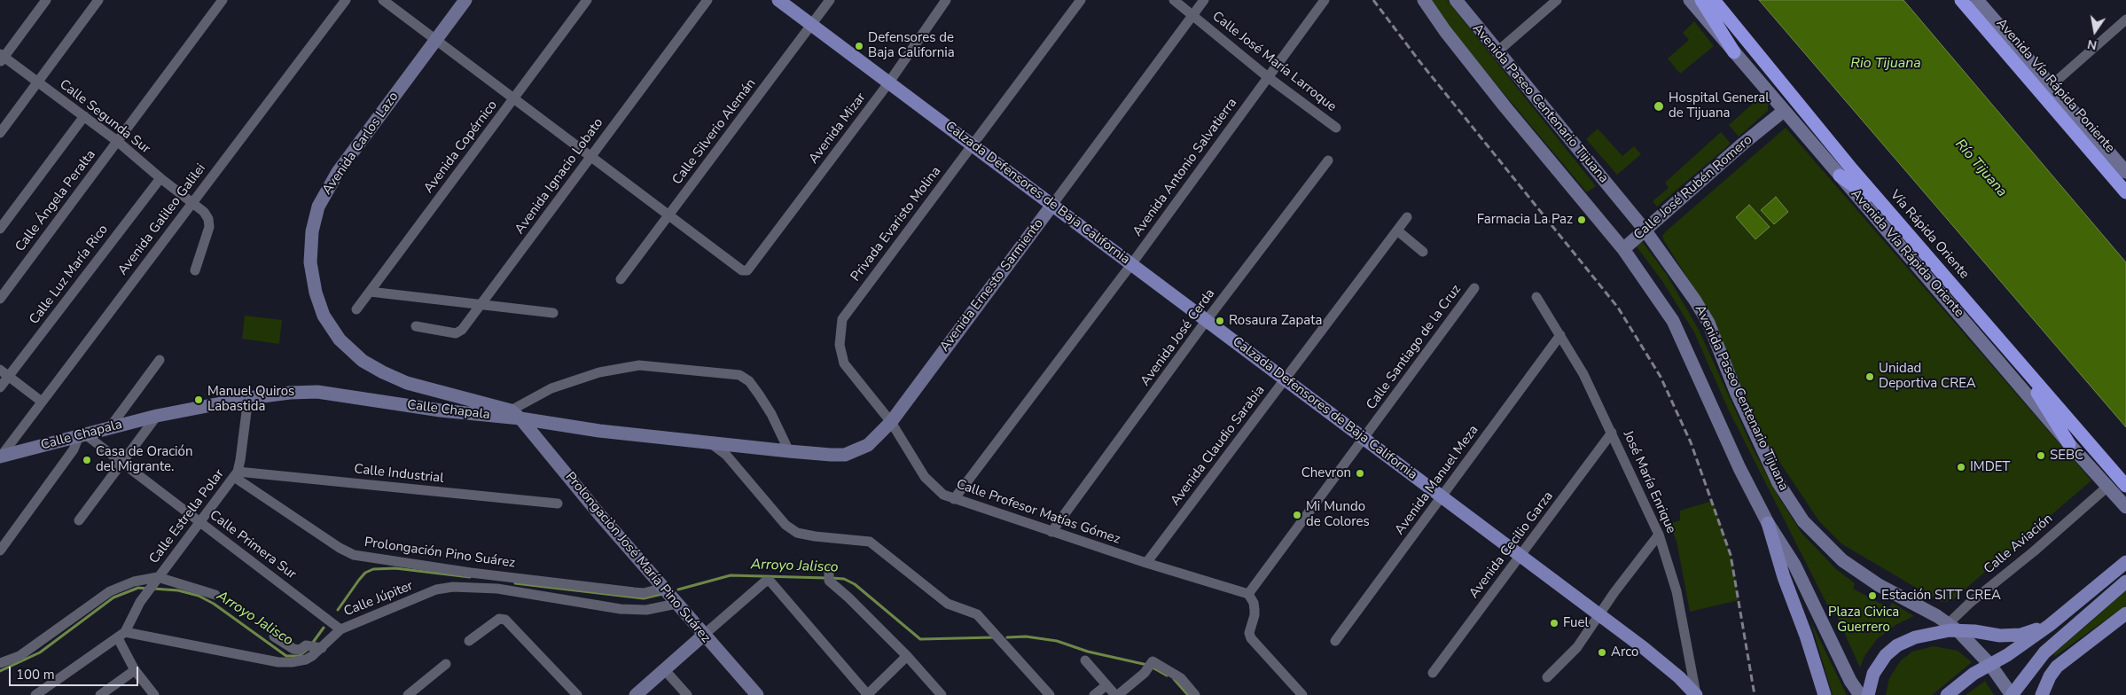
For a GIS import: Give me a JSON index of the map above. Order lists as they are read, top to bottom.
{
  "streets": {
    "highway": ["Avenida Vía Rápida Poniente", "Vía Rápida Oriente"],
    "main road": [
      "Avenida Paseo Centenario Tijuana",
      "Avenida Carlos Lazo",
      "Calle José Rubén Romero",
      "Calzada Defensores de Baja California",
      "Avenida Vía Rápida Oriente",
      "Avenida Ernesto Sarmiento",
      "Calle Chapala",
      "Prolongaciòn José María Pino Suárez"
    ],
    "street": [
      "Calle José María Larroque",
      "Calle Segunda Sur",
      "Avenida Mizar",
      "Calle Silverio Alemán",
      "Avenida Copérnico",
      "Avenida Antonio Salvatierra",
      "Avenida Ignacio Lobato",
      "Calle Ángela Peralta",
      "Avenida Galileo Galilei",
      "Privada Evaristo Molina",
      "Calle Luz María Rico",
      "Avenida José Cerda",
      "Calle Santiago de la Cruz",
      "Avenida Claudio Sarabia",
      "Calle Industrial",
      "Avenida Manuel Meza",
      "José María Enrique",
      "Calle Profesor Matías Gómez",
      "Calle Estrella Polar",
      "Calle Aviación",
      "Calle Primera Sur",
      "Avenida Cecilio Garza",
      "Prolongación Pino Suárez",
      "Calle Júpiter"
    ]
  },
  "crossings": [
    ["Calle José María Larroque", "Avenida Antonio Salvatierra"],
    ["Calle José María Larroque", "Avenida Ernesto Sarmiento"],
    ["Avenida Paseo Centenario Tijuana", "Calle José Rubén Romero"],
    ["Avenida Paseo Centenario Tijuana", "Calle Aviación"],
    ["Calle Segunda Sur", "Calle Ángela Peralta"],
    ["Calle Segunda Sur", "Avenida Galileo Galilei"],
    ["Calle Segunda Sur", "Calle Luz María Rico"],
    ["Avenida Mizar", "Calle Silverio Alemán"],
    ["Avenida Mizar", "Calzada Defensores de Baja California"],
    ["Calle Silverio Alemán", "Calzada Defensores de Baja California"],
    ["Avenida Carlos Lazo", "Calle Chapala"],
    ["Avenida Carlos Lazo", "Prolongaciòn José María Pino Suárez"],
    ["Avenida Antonio Salvatierra", "Calzada Defensores de Baja California"],
    ["Avenida Antonio Salvatierra", "Calle Profesor Matías Gómez"],
    ["Calle José Rubén Romero", "Avenida Vía Rápida Oriente"],
    ["Calzada Defensores de Baja California", "Privada Evaristo Molina"],
    ["Calzada Defensores de Baja California", "Avenida Ernesto Sarmiento"],
    ["Calzada Defensores de Baja California", "Avenida José Cerda"],
    ["Calzada Defensores de Baja California", "Calle Santiago de la Cruz"],
    ["Calzada Defensores de Baja California", "Avenida Claudio Sarabia"],
    ["Calzada Defensores de Baja California", "Avenida Manuel Meza"],
    ["Calzada Defensores de Baja California", "José María Enrique"],
    ["Calzada Defensores de Baja California", "Avenida Cecilio Garza"],
    ["Avenida Galileo Galilei", "Calle Chapala"],
    ["Privada Evaristo Molina", "Calle Profesor Matías Gómez"],
    ["Avenida Vía Rápida Oriente", "Calle Aviación"],
    ["Avenida Ernesto Sarmiento", "Calle Chapala"],
    ["Avenida Ernesto Sarmiento", "Calle Profesor Matías Gómez"],
    ["Avenida José Cerda", "Calle Profesor Matías Gómez"],
    ["Calle Santiago de la Cruz", "Calle Profesor Matías Gómez"],
    ["Calle Chapala", "Calle Profesor Matías Gómez"],
    ["Calle Chapala", "Calle Estrella Polar"],
    ["Calle Chapala", "Calle Primera Sur"],
    ["Calle Chapala", "Prolongaciòn José María Pino Suárez"],
    ["Avenida Claudio Sarabia", "Calle Profesor Matías Gómez"],
    ["Calle Industrial", "Calle Estrella Polar"],
    ["Calle Industrial", "Prolongación Pino Suárez"],
    ["Avenida Manuel Meza", "José María Enrique"],
    ["José María Enrique", "Avenida Cecilio Garza"],
    ["Calle Estrella Polar", "Calle Primera Sur"],
    ["Calle Estrella Polar", "Prolongación Pino Suárez"],
    ["Calle Primera Sur", "Calle Júpiter"],
    ["Prolongación Pino Suárez", "Prolongaciòn José María Pino Suárez"],
    ["Prolongaciòn José María Pino Suárez", "Calle Júpiter"]
  ],
  "water": ["Rio Tijuana", "Río Tijuana", "Arroyo Jalisco"],
  "parks": ["Plaza Civica Guerrero"],
  "places": [
    "Defensores de Baja California",
    "Hospital General de Tijuana",
    "Farmacia La Paz",
    "Rosaura Zapata",
    "Unidad Deportiva CREA",
    "Manuel Quiros Labastida",
    "SEBC",
    "Casa de Oración del Migrante.",
    "IMDET",
    "Chevron",
    "Mi Mundo de Colores",
    "Estación SITT CREA",
    "Fuel",
    "Arco"
  ],
  "scale_bar": "100 m",
  "north": "bottom"
}
